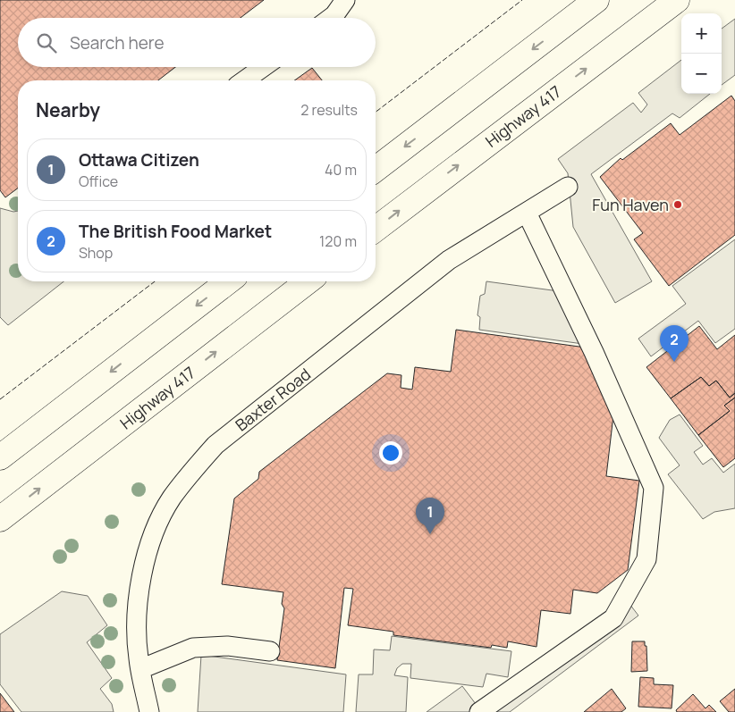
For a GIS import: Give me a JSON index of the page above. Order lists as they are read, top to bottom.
{
  "streets": {
    "highway": ["Highway 417"],
    "street": ["Baxter Road"]
  },
  "places": ["Fun Haven"],
  "page": {
    "map_buttons": ["+", "−"],
    "search": "Search here",
    "heading": ["Nearby", "2 results"],
    "list": [
      {
        "mark": "1",
        "name": "Ottawa Citizen",
        "note": "Office",
        "value": "40 m"
      },
      {
        "mark": "2",
        "name": "The British Food Market",
        "note": "Shop",
        "value": "120 m"
      }
    ],
    "pins": ["2", "1"]
  }
}
